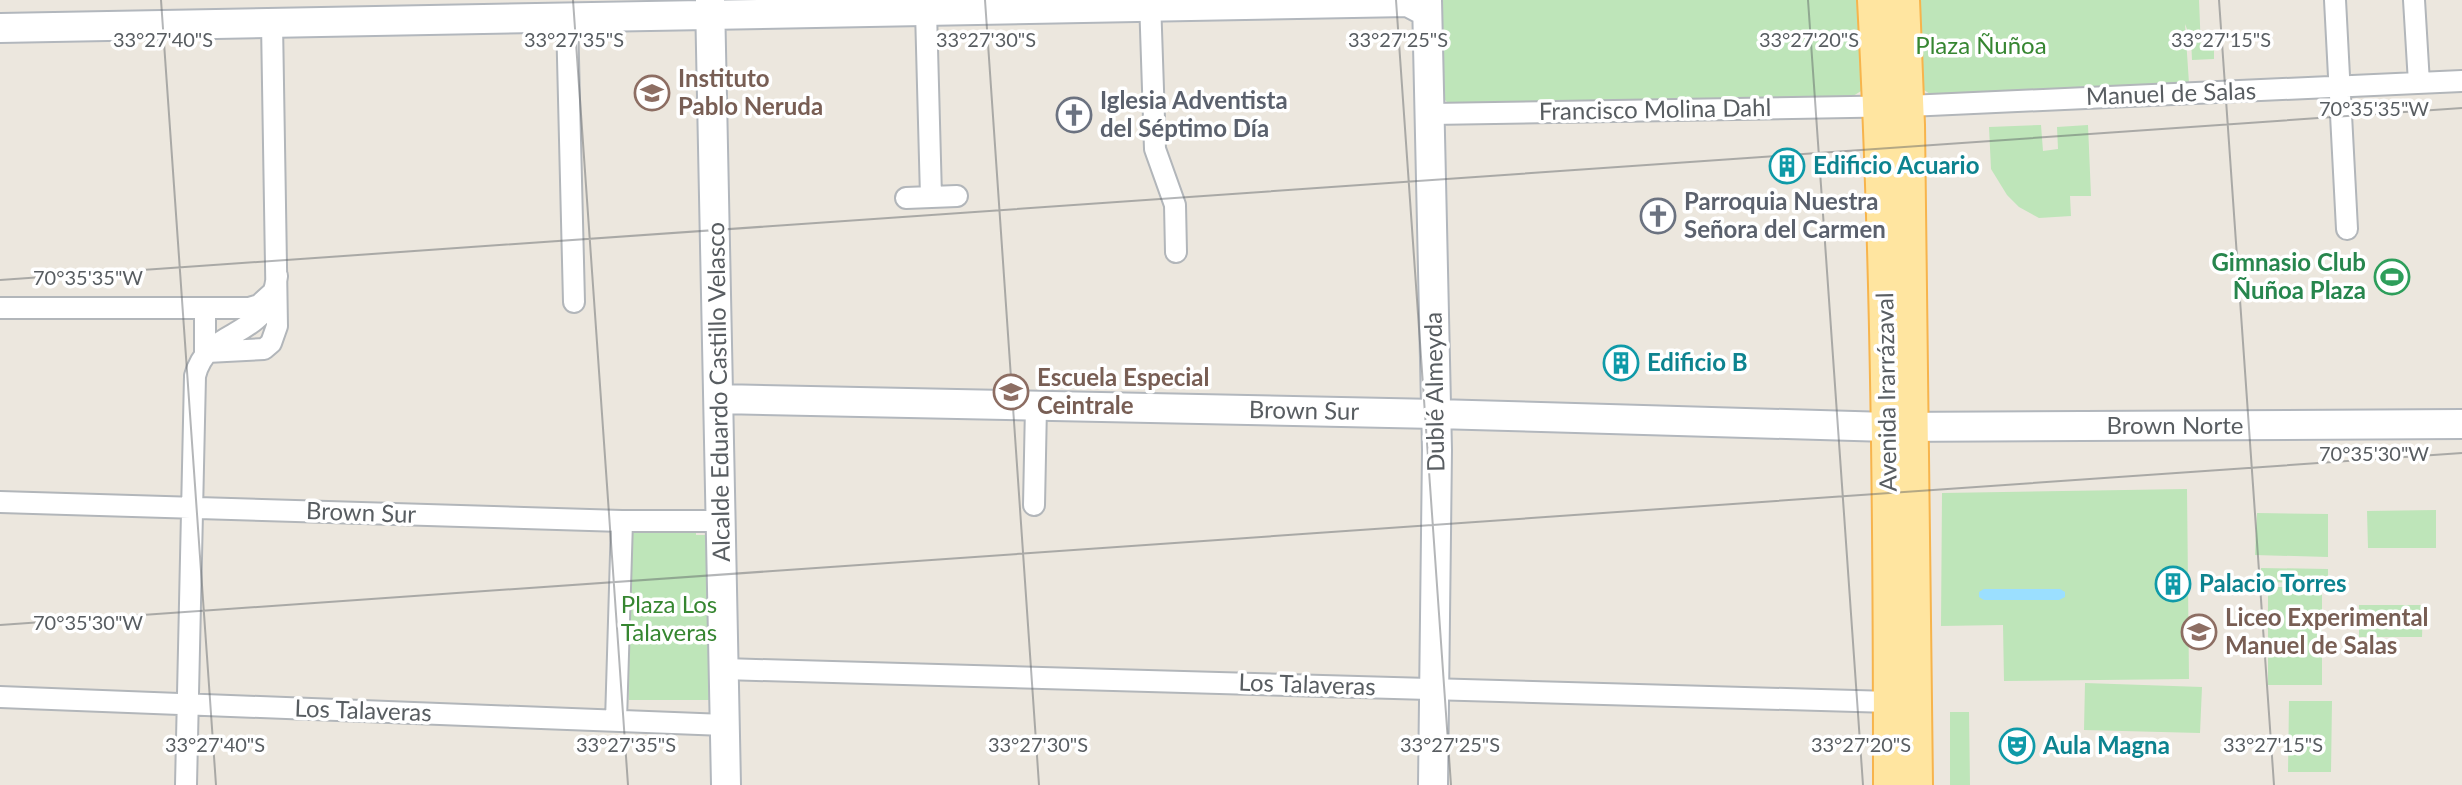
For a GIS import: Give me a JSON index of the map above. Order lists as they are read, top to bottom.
{
  "streets": {
    "main road": ["Avenida Irarrázaval"],
    "street": [
      "Manuel de Salas",
      "Francisco Molina Dahl",
      "Alcalde Eduardo Castillo Velasco",
      "Dublé Almeyda",
      "Brown Sur",
      "Brown Norte",
      "Los Talaveras"
    ]
  },
  "crossings": [
    ["Manuel de Salas", "Francisco Molina Dahl"],
    ["Manuel de Salas", "Avenida Irarrázaval"],
    ["Francisco Molina Dahl", "Dublé Almeyda"],
    ["Francisco Molina Dahl", "Avenida Irarrázaval"],
    ["Alcalde Eduardo Castillo Velasco", "Brown Sur"],
    ["Alcalde Eduardo Castillo Velasco", "Los Talaveras"],
    ["Dublé Almeyda", "Brown Sur"],
    ["Dublé Almeyda", "Los Talaveras"],
    ["Avenida Irarrázaval", "Brown Sur"],
    ["Avenida Irarrázaval", "Brown Norte"],
    ["Avenida Irarrázaval", "Los Talaveras"],
    ["Brown Sur", "Brown Norte"]
  ],
  "parks": ["Plaza Ñuñoa", "Plaza Los Talaveras"],
  "places": {
    "school or university": ["Instituto Pablo Neruda", "Escuela Especial Ceintrale", "Liceo Experimental Manuel de Salas"],
    "church": ["Iglesia Adventista del Séptimo Día", "Parroquia Nuestra Señora del Carmen"],
    "building": ["Edificio Acuario", "Edificio B", "Palacio Torres"],
    "sports": ["Gimnasio Club Ñuñoa Plaza"],
    "theatre": ["Aula Magna"]
  },
  "coordinates": [
    "33°27'40\"S",
    "33°27'35\"S",
    "33°27'30\"S",
    "33°27'25\"S",
    "33°27'20\"S",
    "33°27'15\"S",
    "70°35'35\"W",
    "70°35'30\"W"
  ]
}
